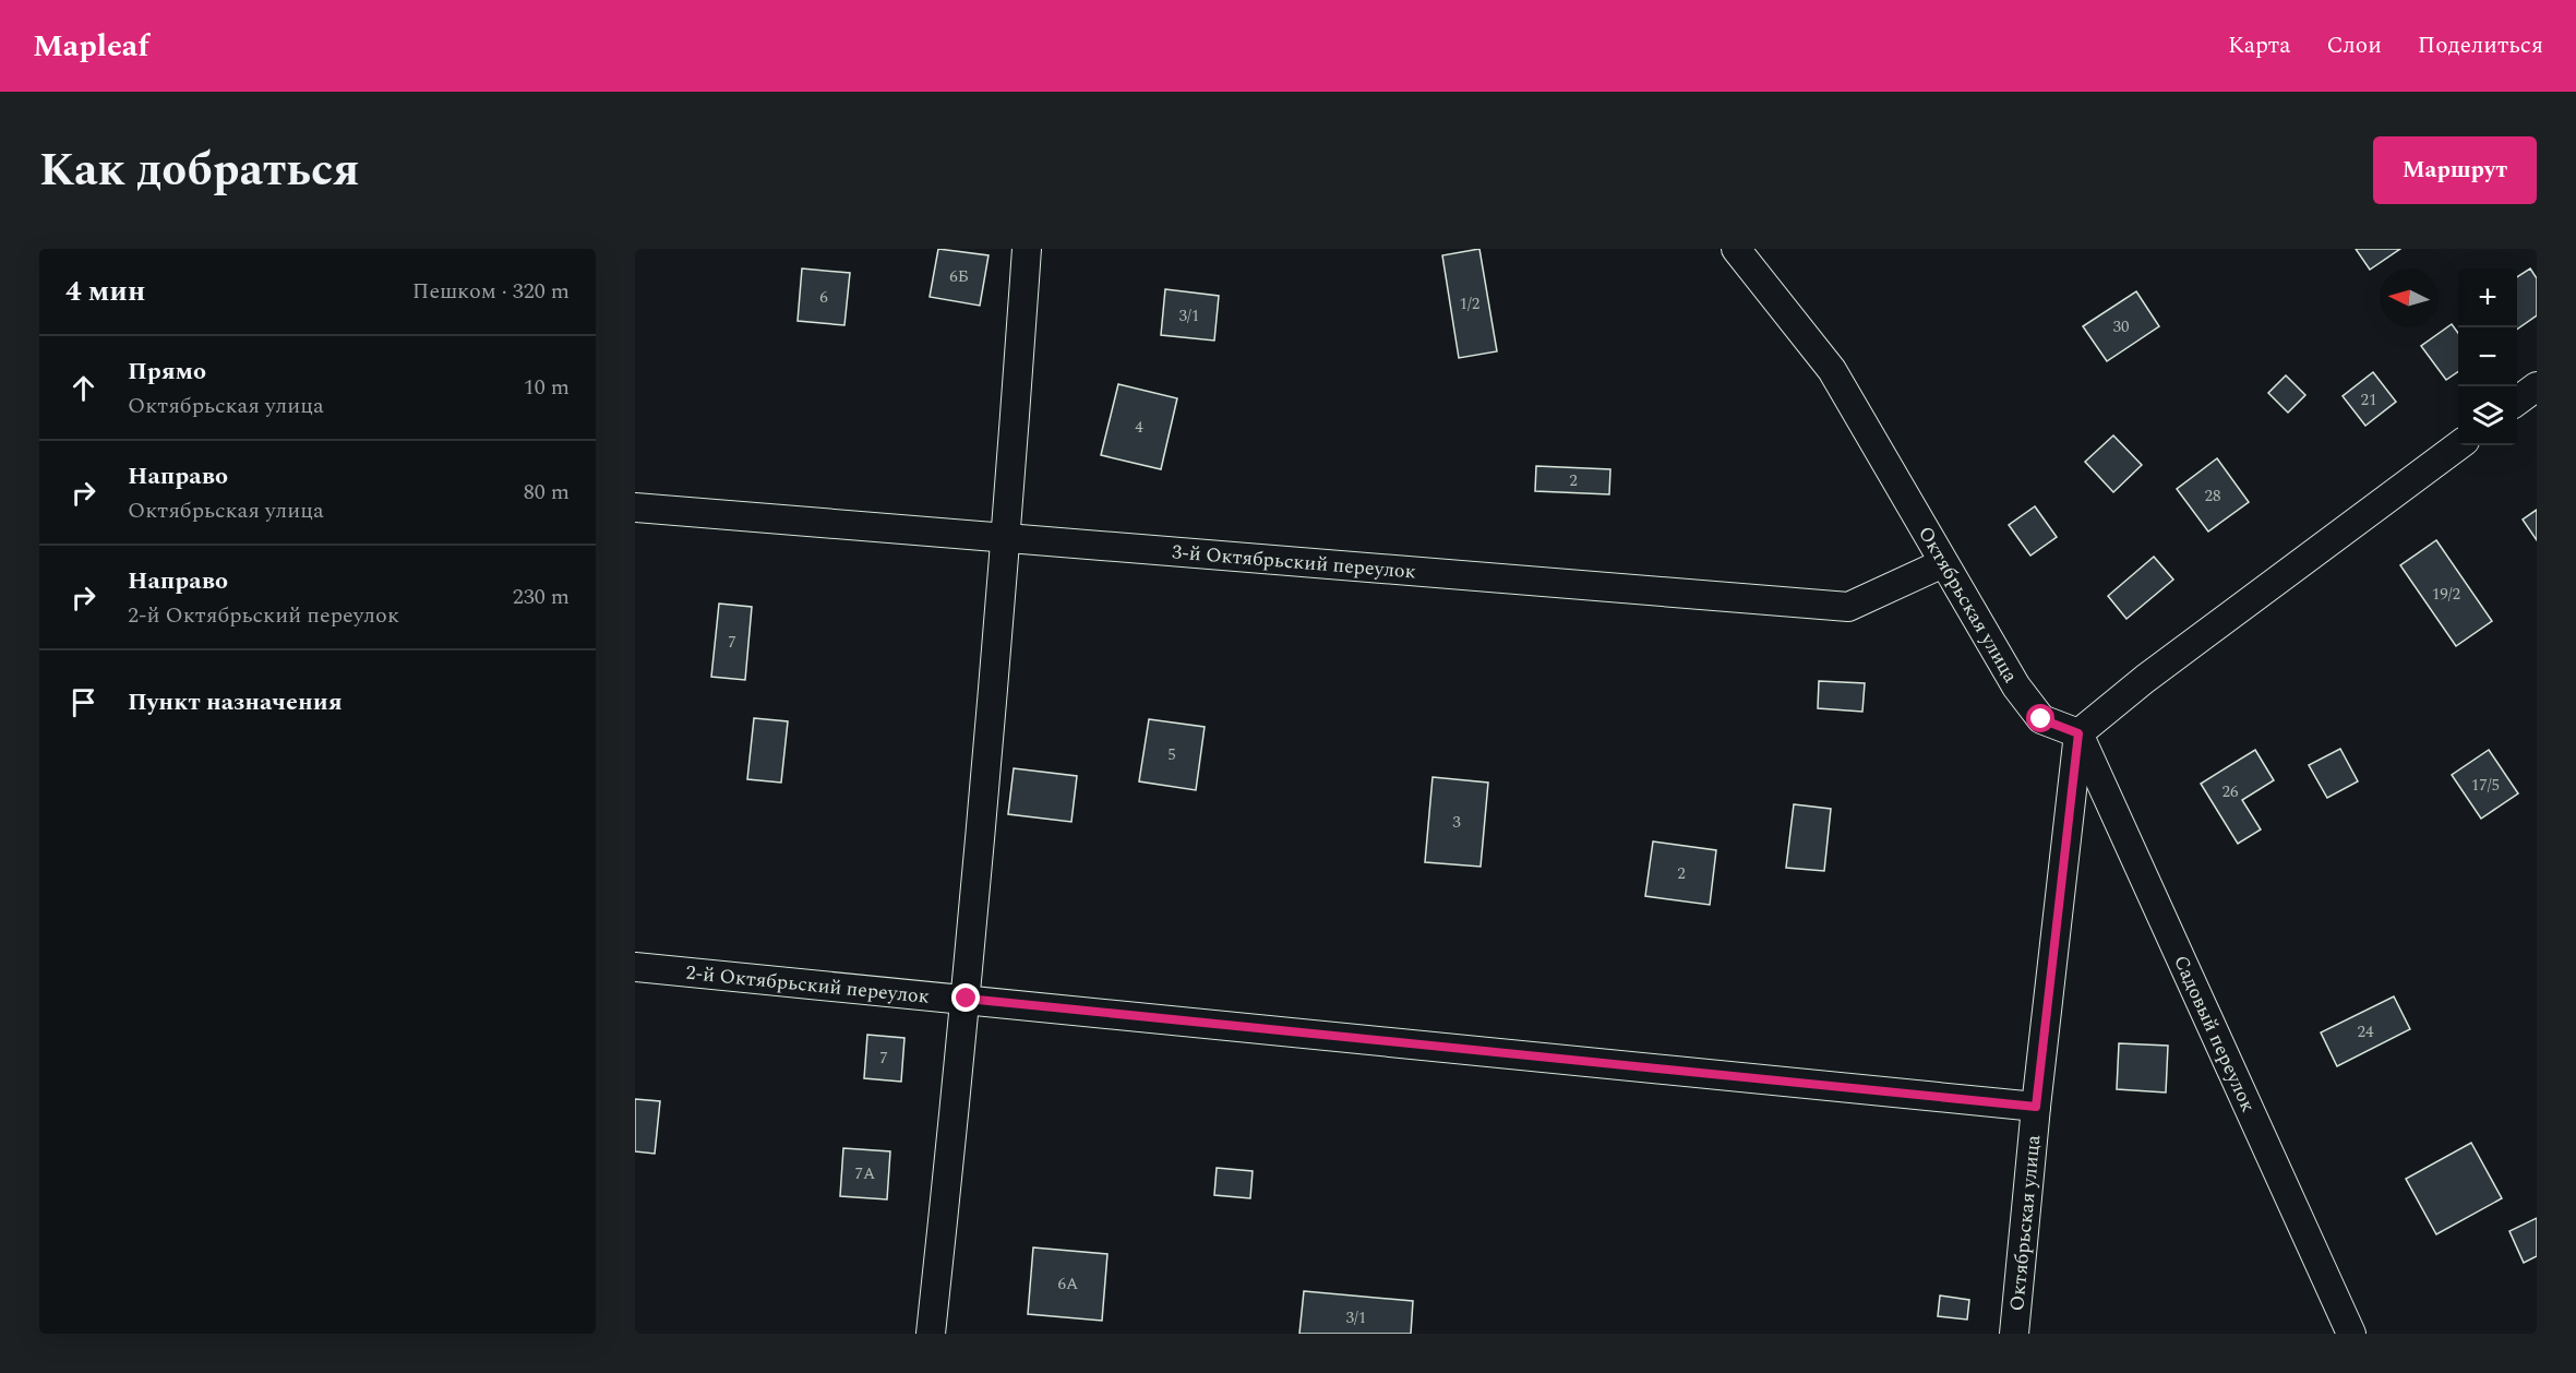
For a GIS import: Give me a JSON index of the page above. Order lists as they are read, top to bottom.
{
  "streets": {
    "street": [
      "3-й Октябрьский переулок",
      "Октябрьская улица",
      "2-й Октябрьский переулок",
      "Садовый переулок"
    ]
  },
  "crossings": [
    ["3-й Октябрьский переулок", "Октябрьская улица"],
    ["Октябрьская улица", "2-й Октябрьский переулок"],
    ["Октябрьская улица", "Садовый переулок"]
  ],
  "house_numbers": [
    "6Б",
    "6",
    "1/2",
    "3/1",
    "30",
    "21",
    "4",
    "2",
    "28",
    "19/2",
    "7",
    "5",
    "17/5",
    "26",
    "3",
    "2",
    "24",
    "7",
    "7А",
    "6А",
    "3/1"
  ],
  "north": "left",
  "page": {
    "header": "Mapleaf",
    "nav": ["Карта", "Слои", "Поделиться"],
    "title": "Как добраться",
    "buttons": "Маршрут",
    "heading": ["4 мин", "Пешком · 320 m"],
    "map_buttons": ["+", "−"],
    "list": [
      ["Прямо", "Октябрьская улица", "10 m"],
      ["Направо", "Октябрьская улица", "80 m"],
      ["Направо", "2-й Октябрьский переулок", "230 m"],
      "Пункт назначения"
    ]
  }
}
